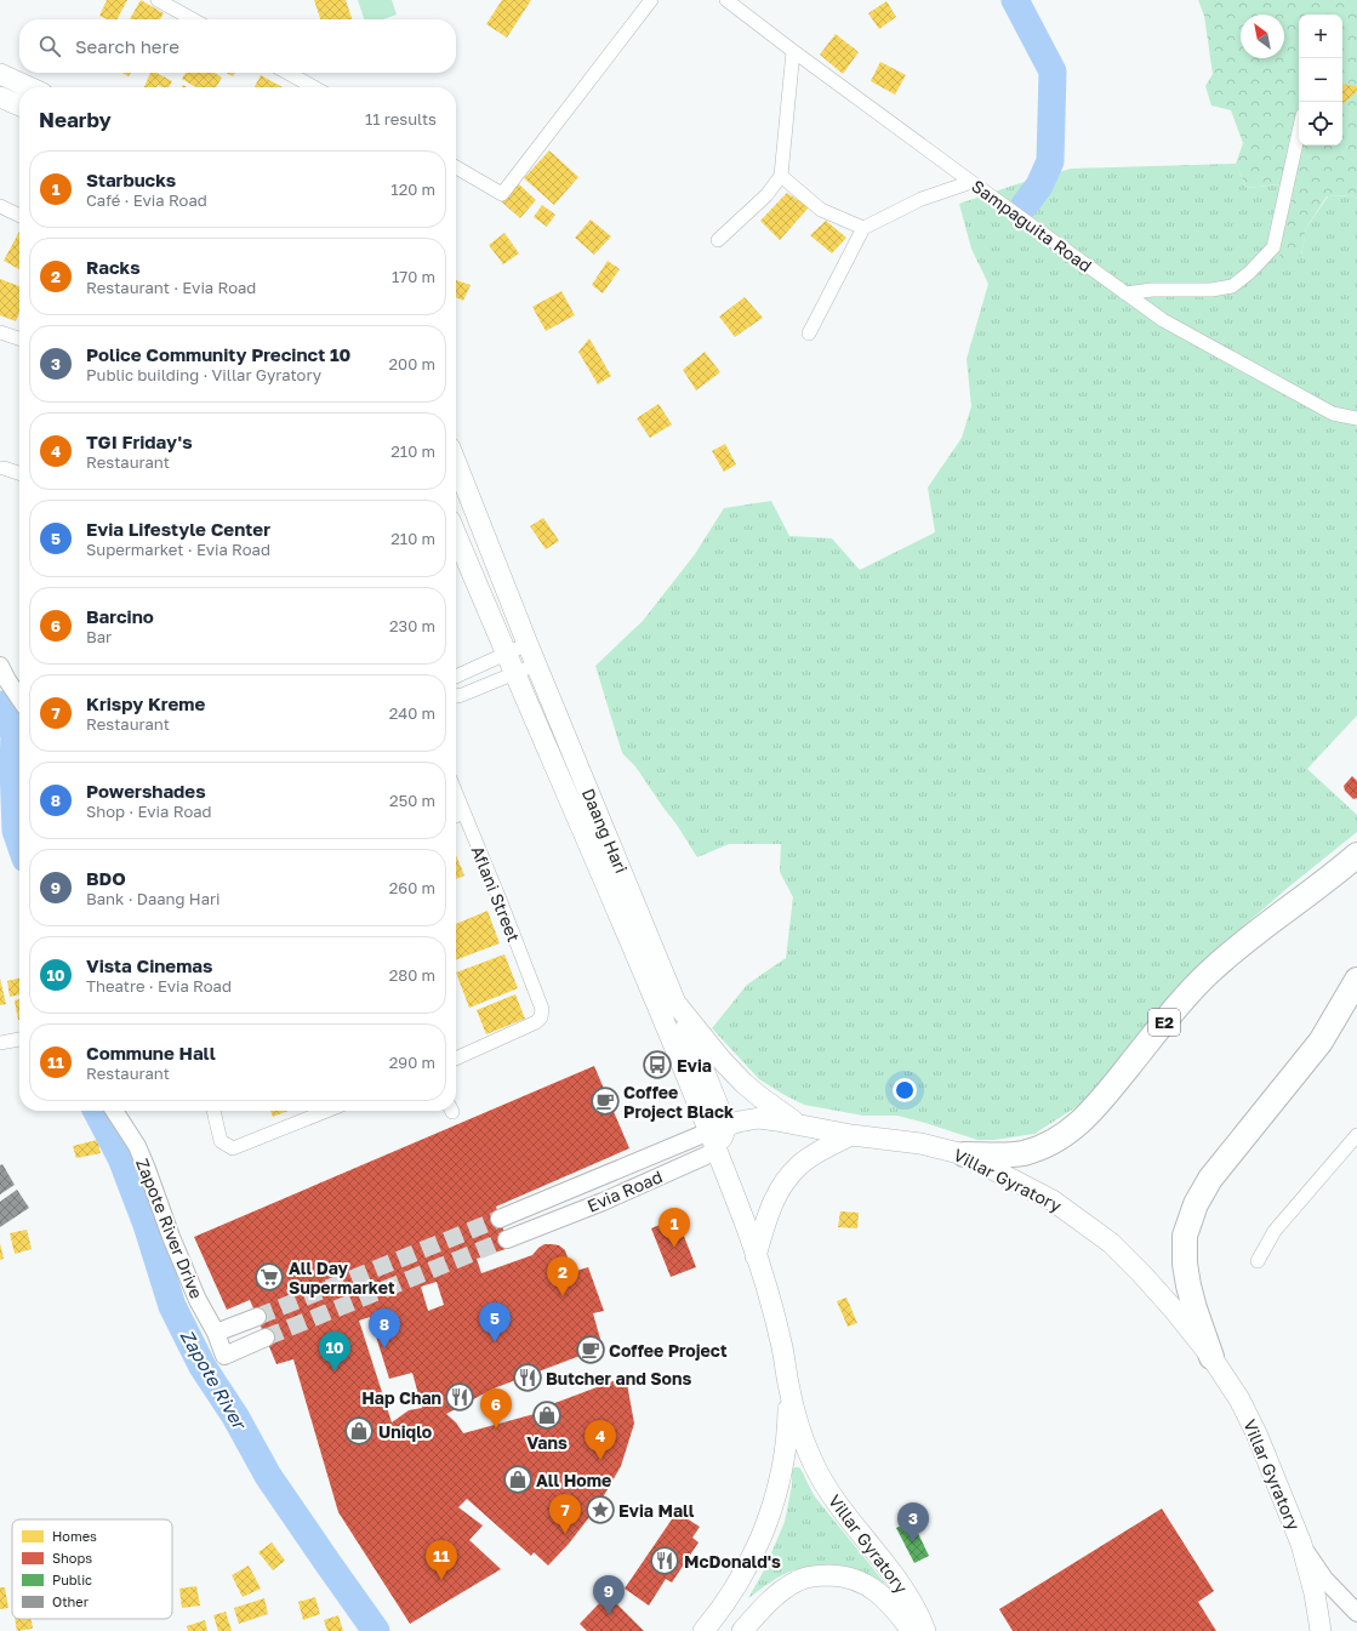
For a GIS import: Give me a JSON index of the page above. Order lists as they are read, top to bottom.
{
  "streets": {
    "highway": ["E2"],
    "main road": ["Daang Hari", "Villar Gyratory", "Evia Road"],
    "street": ["Sampaguita Road", "Aflani Street", "Zapote River Drive"]
  },
  "crossings": [
    ["Daang Hari", "Villar Gyratory"],
    ["Daang Hari", "Evia Road"],
    ["E2", "Villar Gyratory"]
  ],
  "water": ["Zapote River"],
  "places": {
    "bus stop": ["Evia"],
    "cafe": ["Coffee Project Black", "Coffee Project"],
    "supermarket": ["All Day Supermarket"],
    "restaurant": ["Butcher and Sons", "Hap Chan", "McDonald's"],
    "shop": ["Vans", "Uniqlo", "All Home"],
    "place": ["Evia Mall"]
  },
  "legend": [
    "Homes",
    "Shops",
    "Public",
    "Other"
  ],
  "north": "top left",
  "page": {
    "map_buttons": ["+", "−"],
    "search": "Search here",
    "heading": ["Nearby", "11 results"],
    "list": [
      {
        "mark": "1",
        "name": "Starbucks",
        "note": "Café · Evia Road",
        "value": "120 m"
      },
      {
        "mark": "2",
        "name": "Racks",
        "note": "Restaurant · Evia Road",
        "value": "170 m"
      },
      {
        "mark": "3",
        "name": "Police Community Precinct 10",
        "note": "Public building · Villar Gyratory",
        "value": "200 m"
      },
      {
        "mark": "4",
        "name": "TGI Friday's",
        "note": "Restaurant",
        "value": "210 m"
      },
      {
        "mark": "5",
        "name": "Evia Lifestyle Center",
        "note": "Supermarket · Evia Road",
        "value": "210 m"
      },
      {
        "mark": "6",
        "name": "Barcino",
        "note": "Bar",
        "value": "230 m"
      },
      {
        "mark": "7",
        "name": "Krispy Kreme",
        "note": "Restaurant",
        "value": "240 m"
      },
      {
        "mark": "8",
        "name": "Powershades",
        "note": "Shop · Evia Road",
        "value": "250 m"
      },
      {
        "mark": "9",
        "name": "BDO",
        "note": "Bank · Daang Hari",
        "value": "260 m"
      },
      {
        "mark": "10",
        "name": "Vista Cinemas",
        "note": "Theatre · Evia Road",
        "value": "280 m"
      },
      {
        "mark": "11",
        "name": "Commune Hall",
        "note": "Restaurant",
        "value": "290 m"
      }
    ],
    "pins": [
      "1",
      "2",
      "5",
      "8",
      "10",
      "6",
      "4",
      "7",
      "3",
      "11",
      "9"
    ]
  }
}
